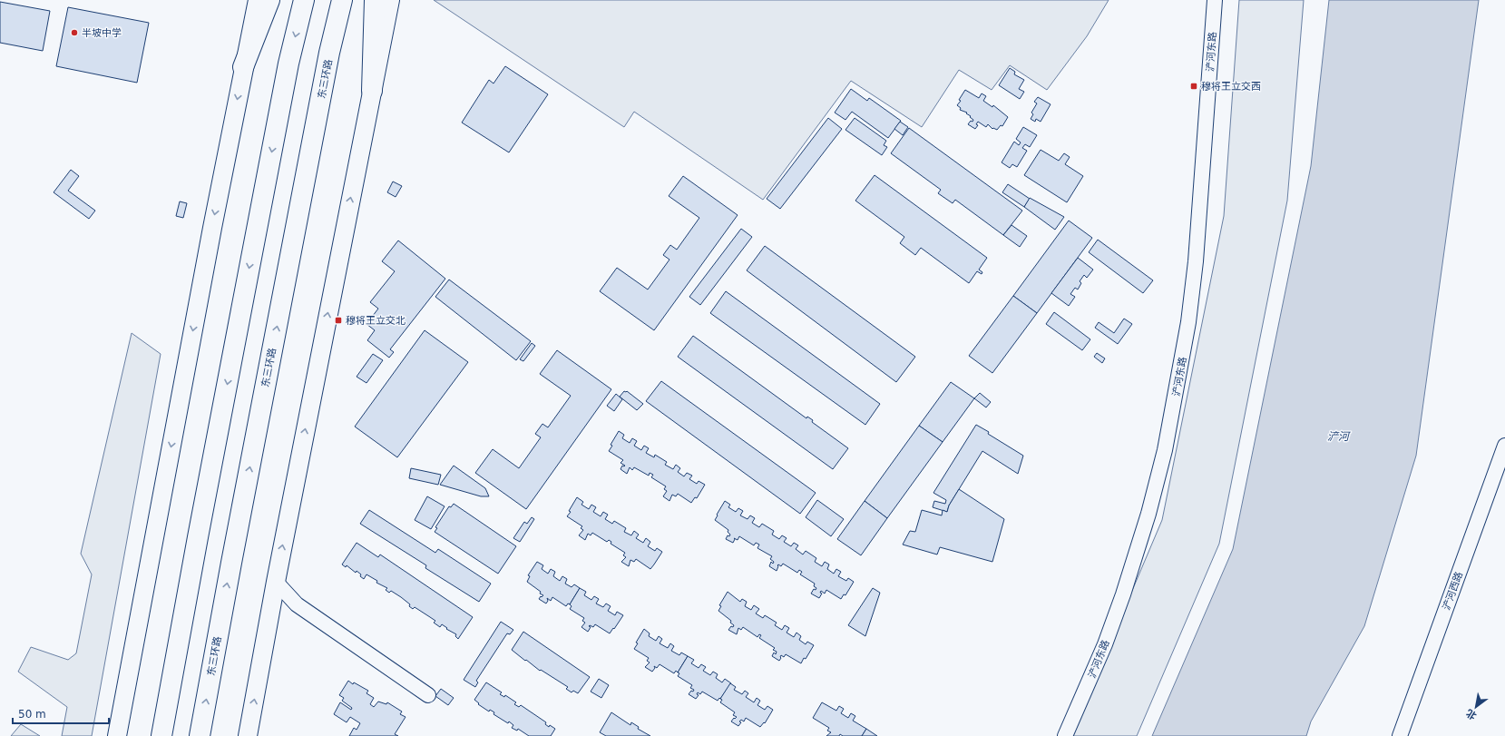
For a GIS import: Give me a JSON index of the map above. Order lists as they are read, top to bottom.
{
  "streets": {
    "highway": ["东三环路"],
    "street": ["浐河东路", "浐河西路"]
  },
  "water": ["浐河"],
  "places": {
    "other": ["半坡中学"],
    "transit": ["穆将王立交西", "穆将王立交北"]
  },
  "scale_bar": "50 m",
  "north": "bottom left"
}
